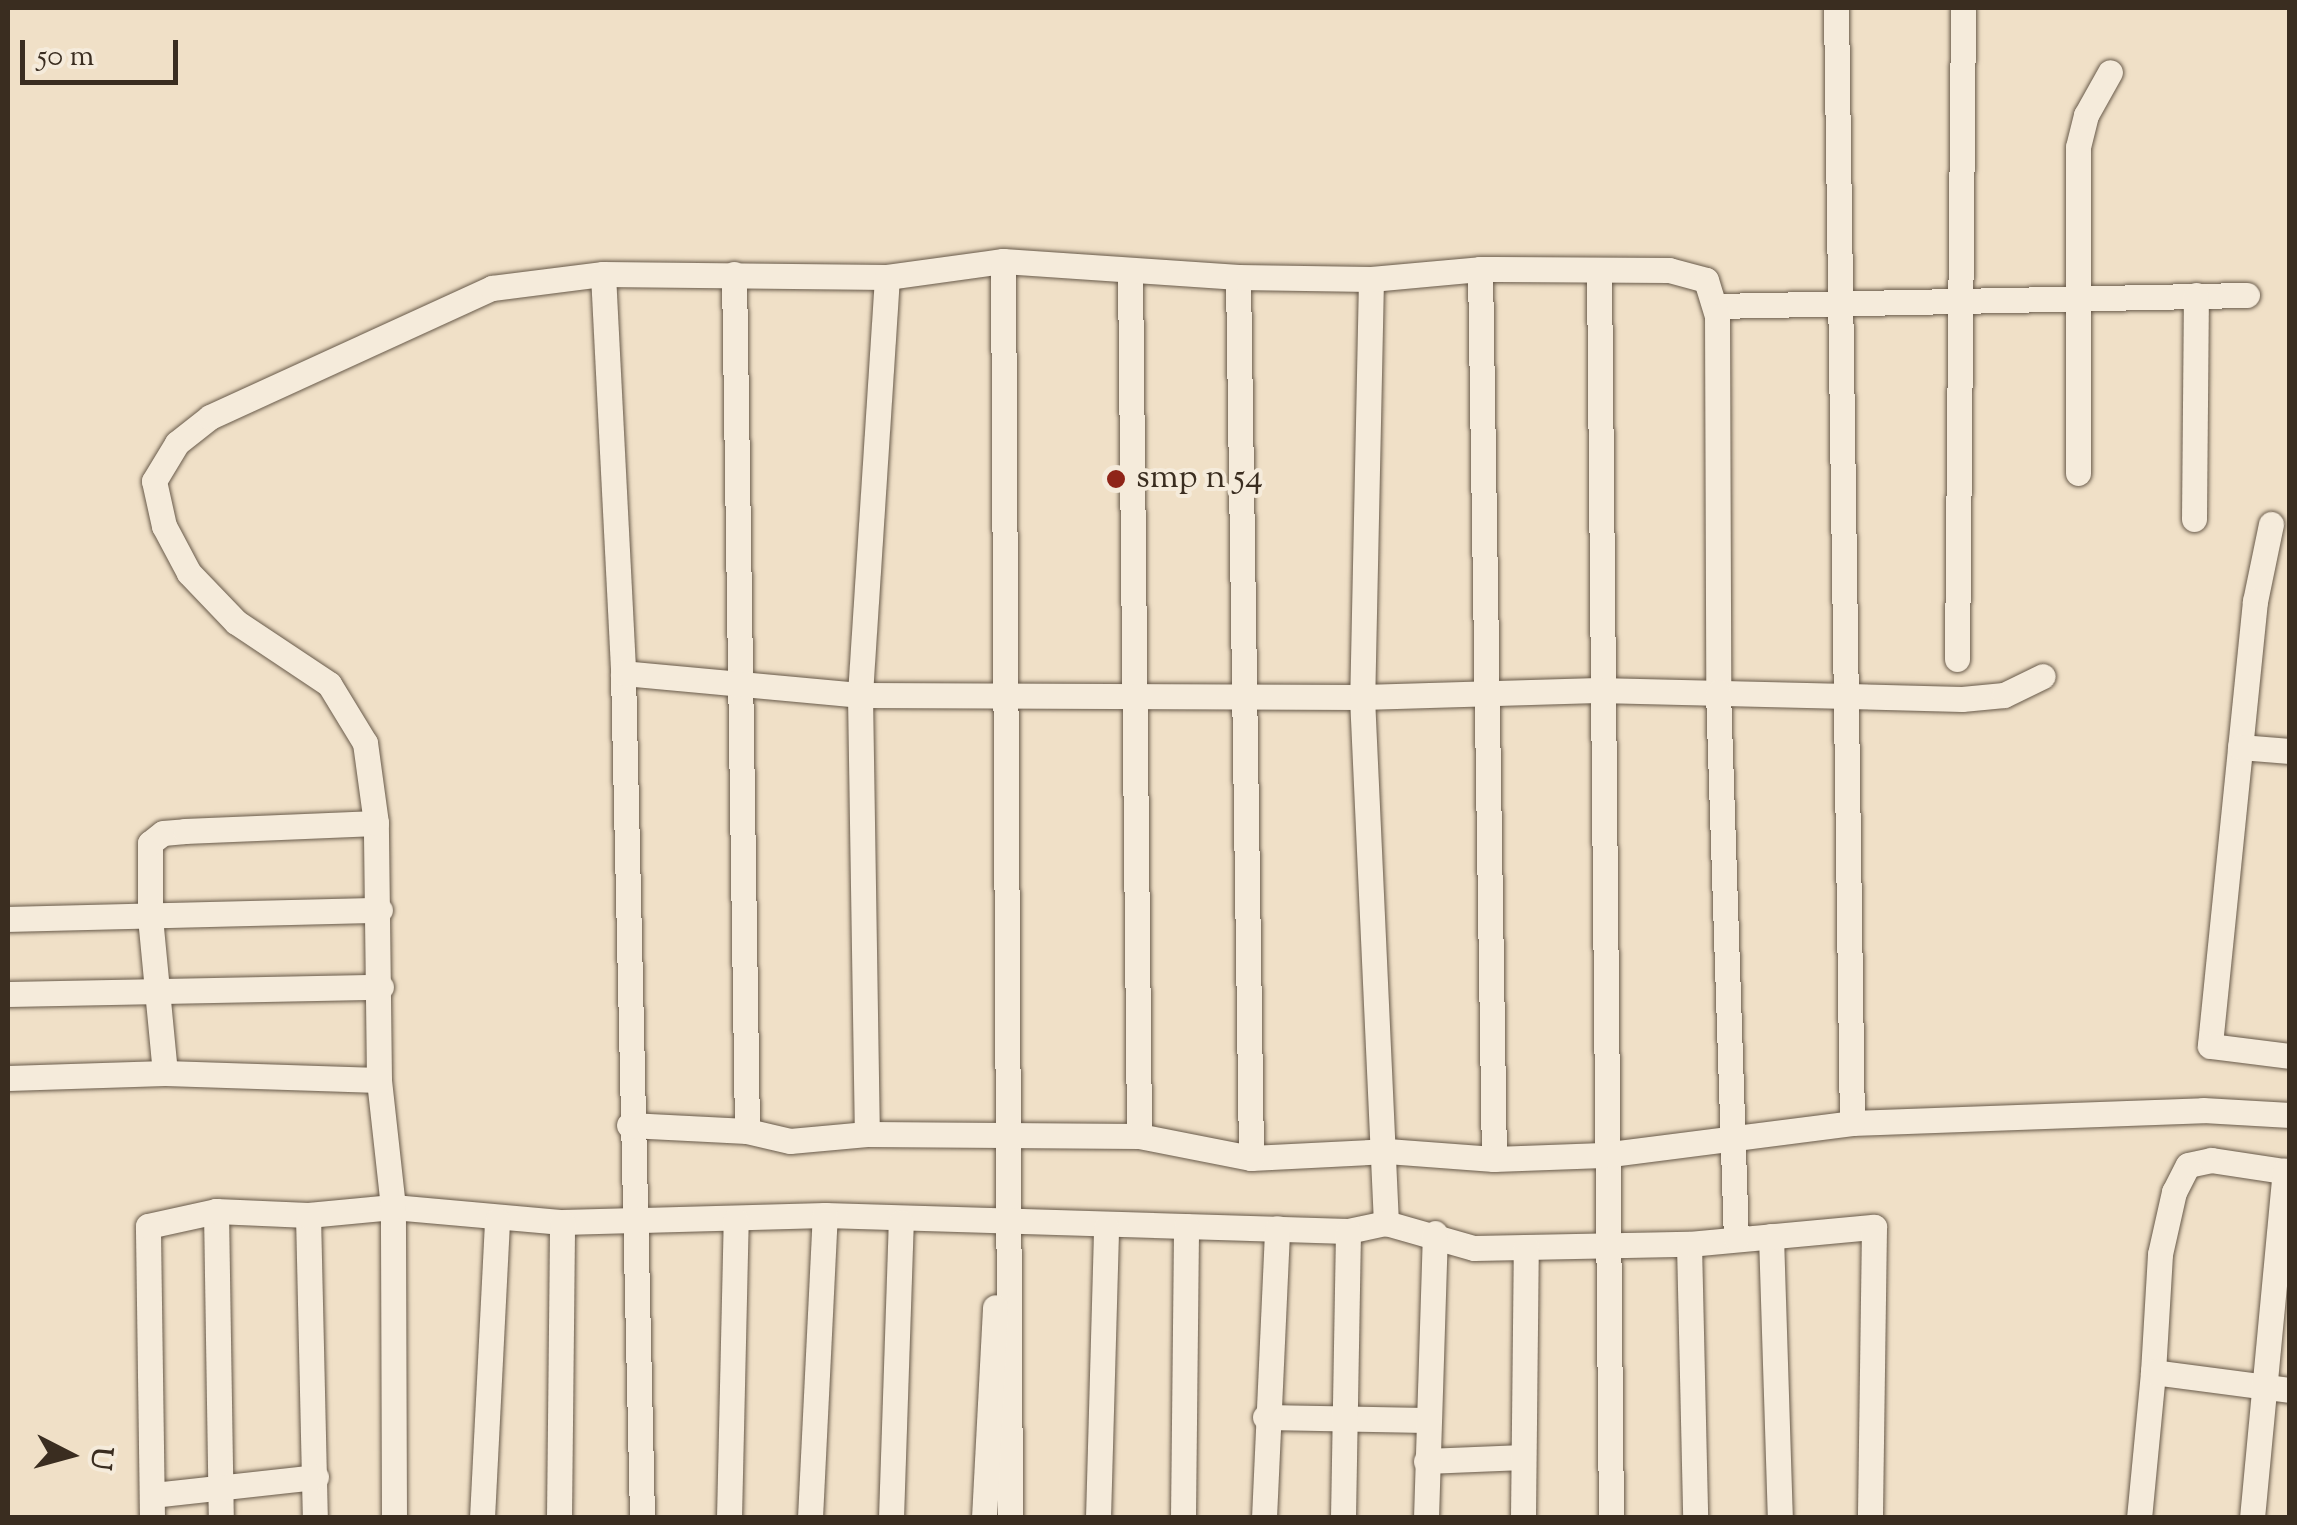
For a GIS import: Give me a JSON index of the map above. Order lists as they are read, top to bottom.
{
  "places": ["smp n 54"],
  "scale_bar": "50 m",
  "north": "right"
}
